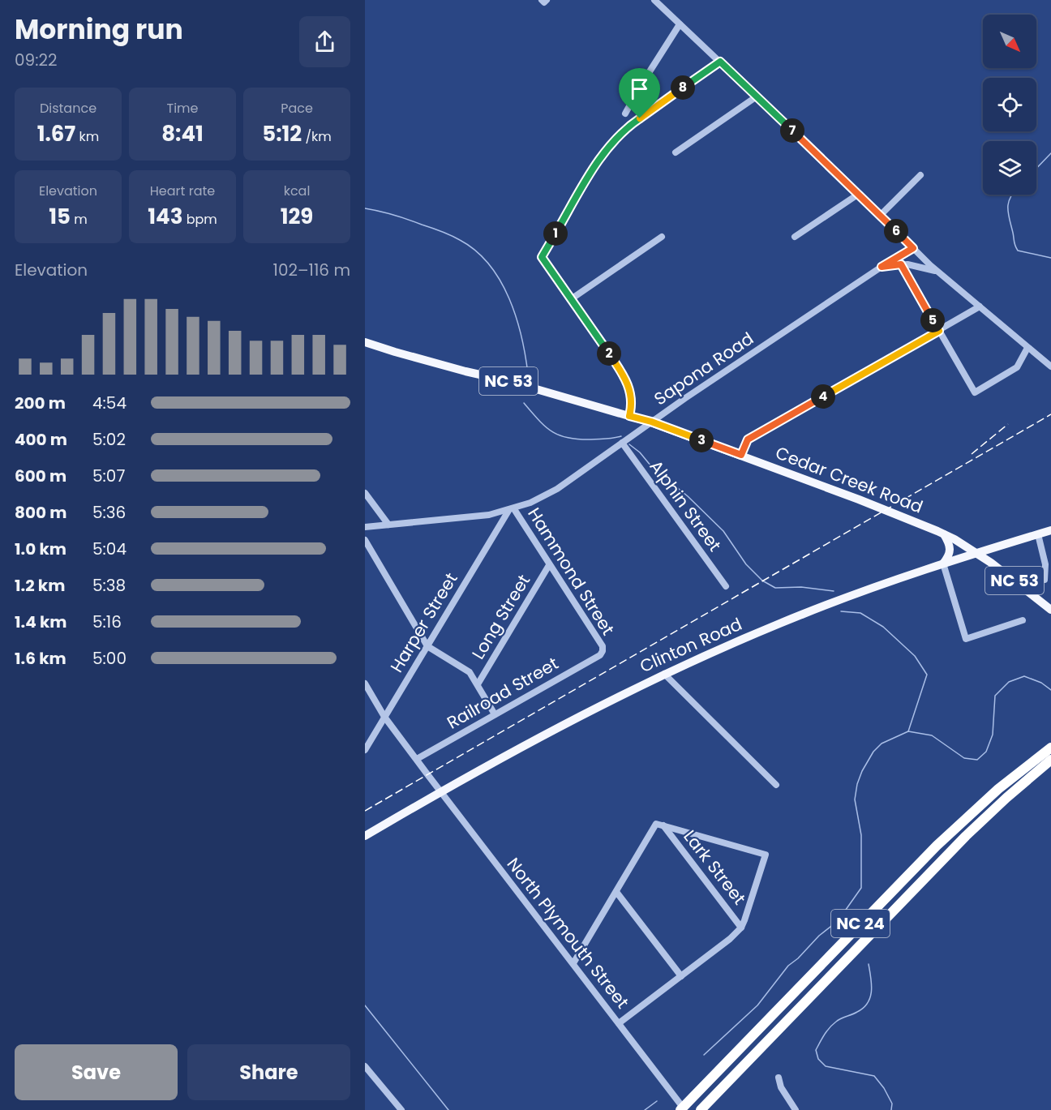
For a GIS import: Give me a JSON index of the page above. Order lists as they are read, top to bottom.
{
  "streets": {
    "highway": ["NC 24"],
    "main road": ["NC 53", "Cedar Creek Road", "Clinton Road"],
    "street": [
      "Sapona Road",
      "Alphin Street",
      "Hammond Street",
      "Long Street",
      "Harper Street",
      "Railroad Street",
      "Lark Street",
      "North Plymouth Street"
    ]
  },
  "crossings": [
    ["Sapona Road", "Cedar Creek Road"],
    ["Sapona Road", "Alphin Street"],
    ["Sapona Road", "Hammond Street"],
    ["Sapona Road", "Harper Street"],
    ["Cedar Creek Road", "Clinton Road"],
    ["Hammond Street", "Long Street"],
    ["Hammond Street", "Harper Street"],
    ["Hammond Street", "Railroad Street"],
    ["Harper Street", "North Plymouth Street"],
    ["Clinton Road", "North Plymouth Street"],
    ["Railroad Street", "North Plymouth Street"],
    ["NC 24", "North Plymouth Street"]
  ],
  "north": "bottom right",
  "page": {
    "heading": ["Morning run", "09:22"],
    "pins": [
      "8",
      "7",
      "6",
      "1",
      "5",
      "2",
      "4",
      "3"
    ],
    "stats": [
      ["Distance", "1.67 km"],
      ["Time", "8:41"],
      ["Pace", "5:12 /km"],
      ["Elevation", "15 m"],
      ["Heart rate", "143 bpm"],
      ["kcal", "129"]
    ],
    "chart": ["Elevation", "102–116 m"],
    "list": [
      {
        "name": "200 m",
        "note": "4:54"
      },
      {
        "name": "400 m",
        "note": "5:02"
      },
      {
        "name": "600 m",
        "note": "5:07"
      },
      {
        "name": "800 m",
        "note": "5:36"
      },
      {
        "name": "1.0 km",
        "note": "5:04"
      },
      {
        "name": "1.2 km",
        "note": "5:38"
      },
      {
        "name": "1.4 km",
        "note": "5:16"
      },
      {
        "name": "1.6 km",
        "note": "5:00"
      }
    ],
    "buttons": ["Save", "Share"]
  }
}
